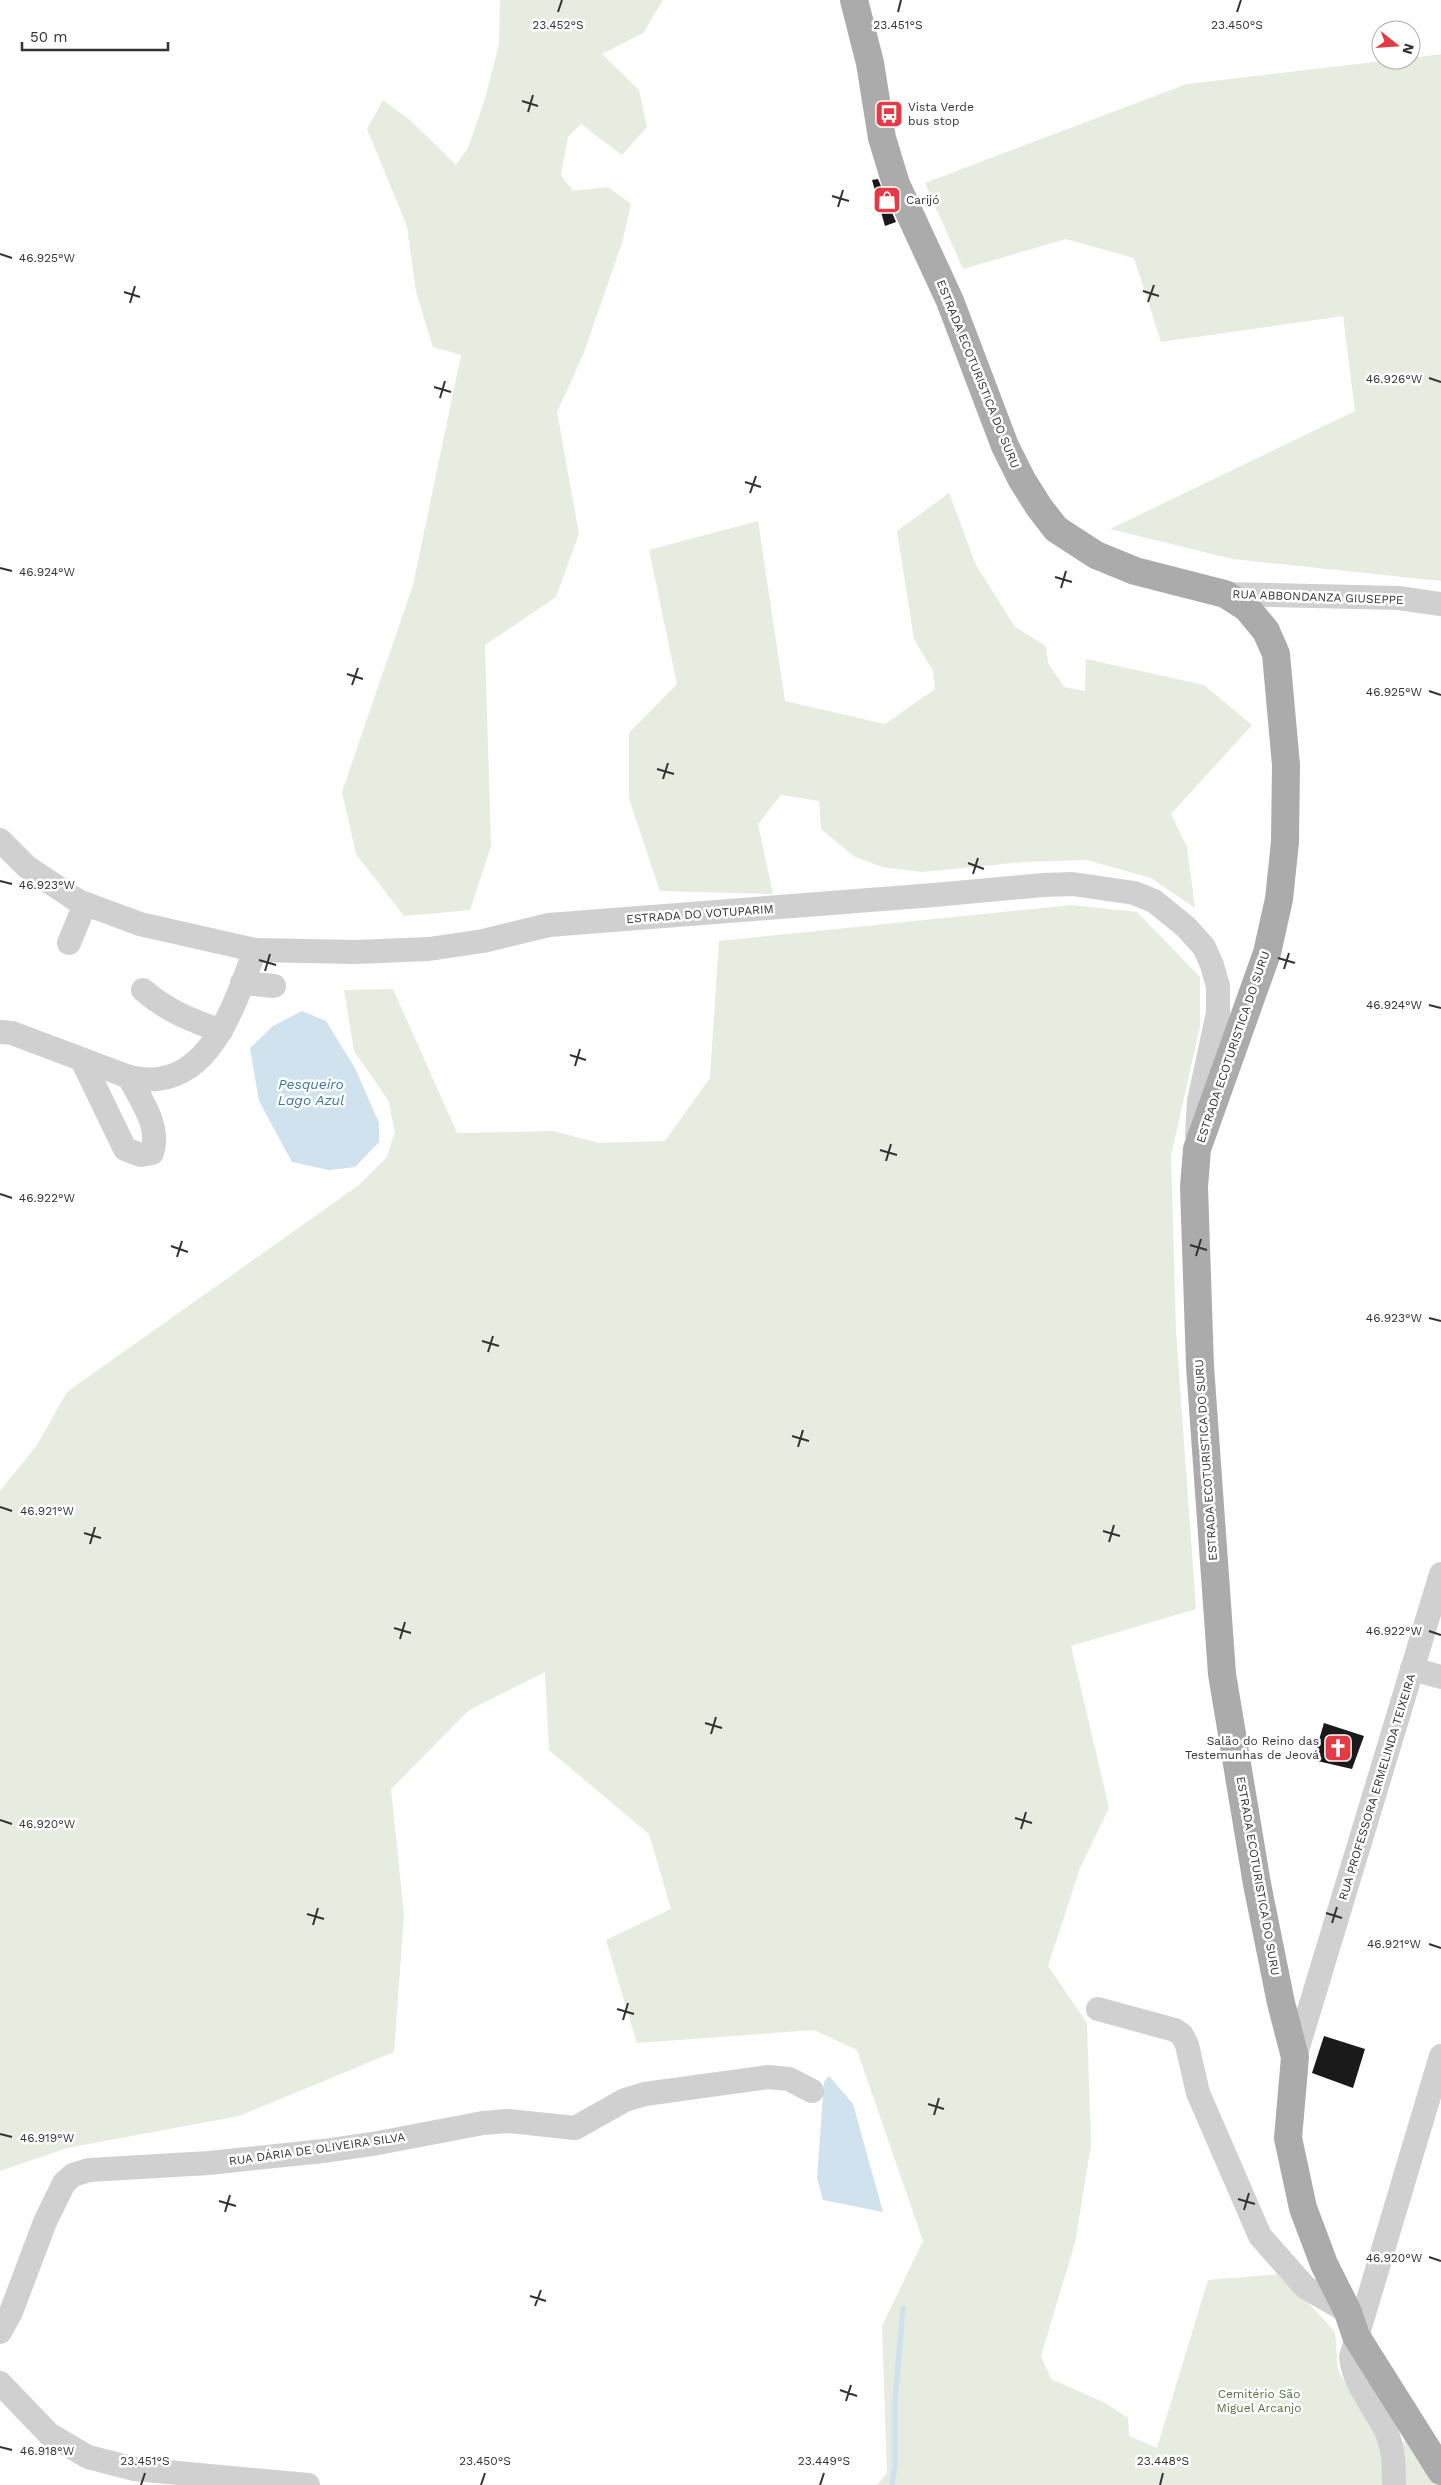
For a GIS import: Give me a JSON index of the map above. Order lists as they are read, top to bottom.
{
  "streets": {
    "main road": ["ESTRADA ECOTURISTICA DO SURU"],
    "street": [
      "RUA ABBONDANZA GIUSEPPE",
      "ESTRADA DO VOTUPARIM",
      "RUA PROFESSORA ERMELINDA TEIXEIRA",
      "RUA DÁRIA DE OLIVEIRA SILVA"
    ]
  },
  "crossings": [
    ["ESTRADA ECOTURISTICA DO SURU", "RUA ABBONDANZA GIUSEPPE"],
    ["ESTRADA ECOTURISTICA DO SURU", "ESTRADA DO VOTUPARIM"],
    ["ESTRADA ECOTURISTICA DO SURU", "RUA PROFESSORA ERMELINDA TEIXEIRA"]
  ],
  "water": ["Pesqueiro Lago Azul"],
  "parks": ["Cemitério São Miguel Arcanjo"],
  "places": {
    "bus stop": ["Vista Verde bus stop"],
    "shop": ["Carijó"],
    "church": ["Salão do Reino das Testemunhas de Jeová"]
  },
  "scale_bar": "50 m",
  "north": "right",
  "coordinates": [
    "23.452°S",
    "23.451°S",
    "23.450°S",
    "46.925°W",
    "46.926°W",
    "46.924°W",
    "46.923°W",
    "46.922°W",
    "46.921°W",
    "46.920°W",
    "46.919°W",
    "46.918°W",
    "23.449°S",
    "23.448°S"
  ]
}
